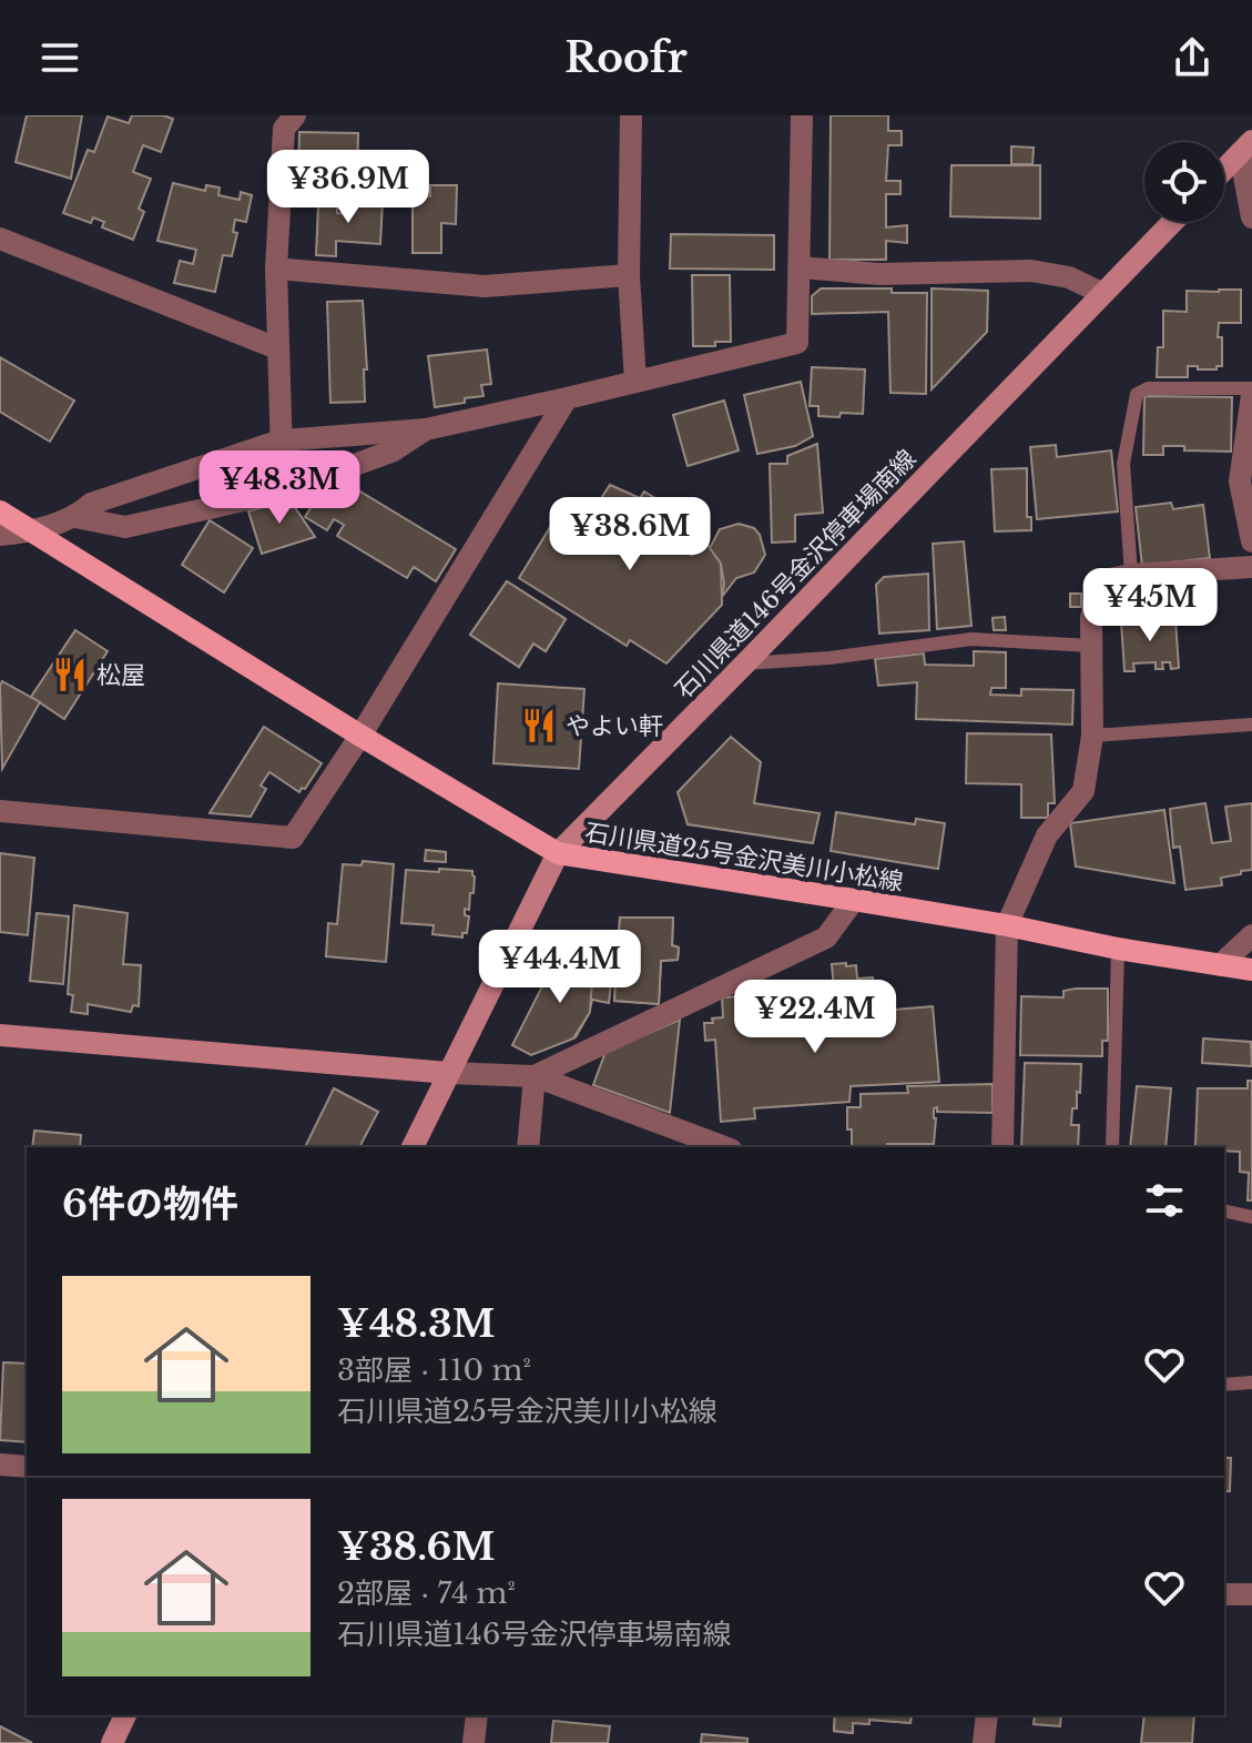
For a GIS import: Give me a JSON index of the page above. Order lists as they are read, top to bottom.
{
  "streets": {
    "main road": ["石川県道146号金沢停車場南線", "石川県道25号金沢美川小松線"]
  },
  "crossings": [
    ["石川県道146号金沢停車場南線", "石川県道25号金沢美川小松線"]
  ],
  "places": {
    "restaurant": ["松屋", "やよい軒"]
  },
  "page": {
    "header": "Roofr",
    "price": [
      "¥36.9M",
      "¥48.3M",
      "¥38.6M",
      "¥45M",
      "¥44.4M",
      "¥22.4M"
    ],
    "heading": "6件の物件",
    "list": [
      {
        "name": "¥48.3M",
        "note": "3部屋 · 110 m² · 石川県道25号金沢美川小松線"
      },
      {
        "name": "¥38.6M",
        "note": "2部屋 · 74 m² · 石川県道146号金沢停車場南線"
      }
    ]
  }
}
